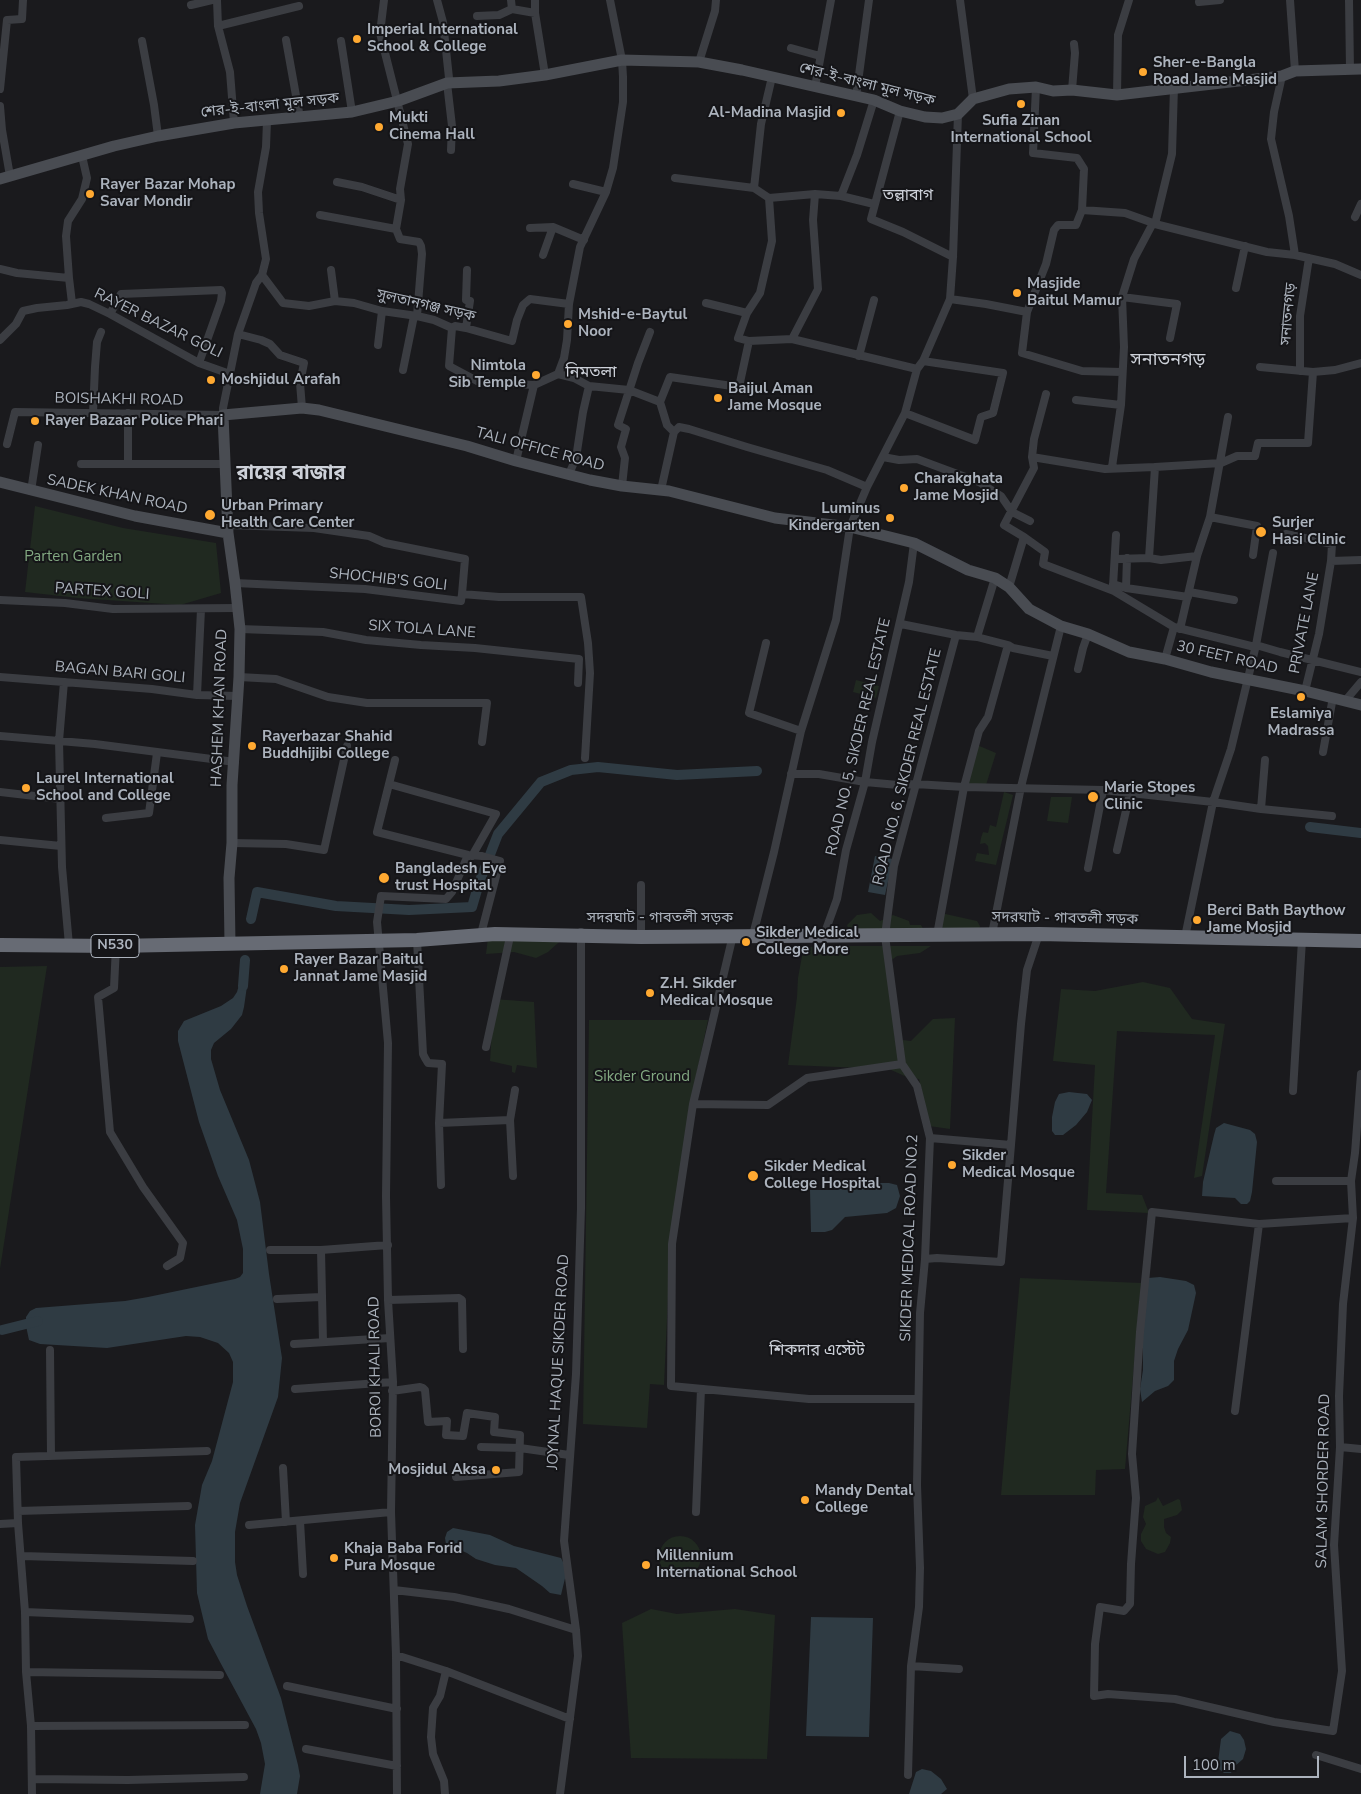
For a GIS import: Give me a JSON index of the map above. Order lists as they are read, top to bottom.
{
  "streets": {
    "highway": ["সদরঘাট - গাবতলী সড়ক", "N530"],
    "street": [
      "শের-ই-বাংলা মূল সড়ক",
      "সুলতানগঞ্জ সড়ক",
      "সনাতনগড়",
      "RAYER BAZAR GOLI",
      "BOISHAKHI ROAD",
      "TALI OFFICE ROAD",
      "SADEK KHAN ROAD",
      "SHOCHIB'S GOLI",
      "PARTEX GOLI",
      "PRIVATE LANE",
      "SIX TOLA LANE",
      "30 FEET ROAD",
      "BAGAN BARI GOLI",
      "HASHEM KHAN ROAD",
      "ROAD NO. 5, SIKDER REAL ESTATE",
      "ROAD NO. 6, SIKDER REAL ESTATE",
      "SIKDER MEDICAL ROAD NO.2",
      "JOYNAL HAQUE SIKDER ROAD",
      "BOROI KHALI ROAD",
      "SALAM SHORDER ROAD"
    ]
  },
  "crossings": [
    ["BOISHAKHI ROAD", "TALI OFFICE ROAD"],
    ["BOISHAKHI ROAD", "HASHEM KHAN ROAD"],
    ["TALI OFFICE ROAD", "30 FEET ROAD"],
    ["TALI OFFICE ROAD", "HASHEM KHAN ROAD"],
    ["TALI OFFICE ROAD", "ROAD NO. 5, SIKDER REAL ESTATE"],
    ["SADEK KHAN ROAD", "HASHEM KHAN ROAD"],
    ["SHOCHIB'S GOLI", "HASHEM KHAN ROAD"],
    ["PARTEX GOLI", "HASHEM KHAN ROAD"],
    ["PRIVATE LANE", "30 FEET ROAD"],
    ["SIX TOLA LANE", "HASHEM KHAN ROAD"],
    ["BAGAN BARI GOLI", "HASHEM KHAN ROAD"],
    ["HASHEM KHAN ROAD", "সদরঘাট - গাবতলী সড়ক"],
    ["HASHEM KHAN ROAD", "N530"],
    ["ROAD NO. 5, SIKDER REAL ESTATE", "সদরঘাট - গাবতলী সড়ক"],
    ["ROAD NO. 6, SIKDER REAL ESTATE", "সদরঘাট - গাবতলী সড়ক"],
    ["ROAD NO. 6, SIKDER REAL ESTATE", "SIKDER MEDICAL ROAD NO.2"],
    ["সদরঘাট - গাবতলী সড়ক", "N530"],
    ["সদরঘাট - গাবতলী সড়ক", "SIKDER MEDICAL ROAD NO.2"],
    ["সদরঘাট - গাবতলী সড়ক", "JOYNAL HAQUE SIKDER ROAD"],
    ["সদরঘাট - গাবতলী সড়ক", "BOROI KHALI ROAD"]
  ],
  "districts": [
    "তল্লাবাগ",
    "সনাতনগড়",
    "নিমতলা",
    "রায়ের বাজার",
    "শিকদার এস্টেট"
  ],
  "parks": ["Parten Garden", "Sikder Ground"],
  "places": [
    "Imperial International School & College",
    "Sher-e-Bangla Road Jame Masjid",
    "Sufia Zinan International School",
    "Al-Madina Masjid",
    "Mukti Cinema Hall",
    "Rayer Bazar Mohap Savar Mondir",
    "Masjide Baitul Mamur",
    "Mshid-e-Baytul Noor",
    "Nimtola Sib Temple",
    "Moshjidul Arafah",
    "Baijul Aman Jame Mosque",
    "Rayer Bazaar Police Phari",
    "Charakghata Jame Mosjid",
    "Urban Primary Health Care Center",
    "Luminus Kindergarten",
    "Surjer Hasi Clinic",
    "Eslamiya Madrassa",
    "Rayerbazar Shahid Buddhijibi College",
    "Laurel International School and College",
    "Marie Stopes Clinic",
    "Bangladesh Eye trust Hospital",
    "Berci Bath Baythow Jame Mosjid",
    "Sikder Medical College More",
    "Rayer Bazar Baitul Jannat Jame Masjid",
    "Z.H. Sikder Medical Mosque",
    "Sikder Medical Mosque",
    "Sikder Medical College Hospital",
    "Mosjidul Aksa",
    "Mandy Dental College",
    "Khaja Baba Forid Pura Mosque",
    "Millennium International School"
  ],
  "scale_bar": "100 m"
}
